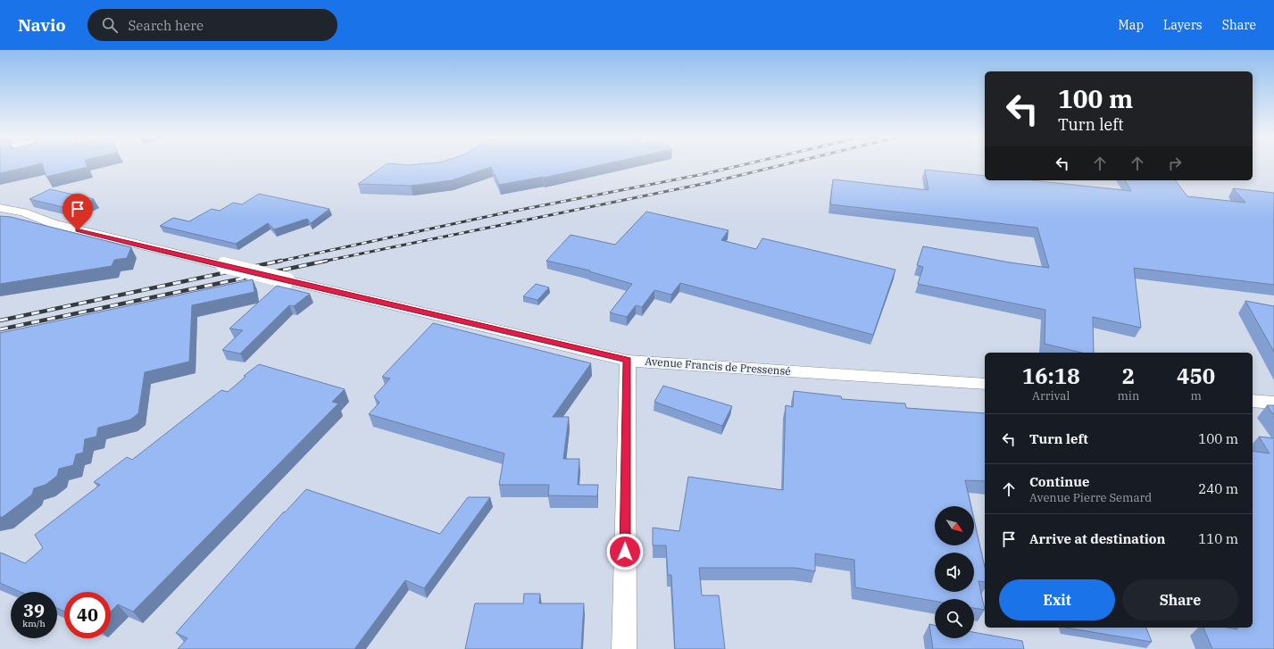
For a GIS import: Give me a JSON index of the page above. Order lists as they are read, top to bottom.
{
  "streets": {
    "street": ["Avenue Francis de Pressensé"]
  },
  "north": "bottom right",
  "page": {
    "header": "Navio",
    "search": "Search here",
    "nav": ["Map", "Layers", "Share"],
    "turn": ["100 m", "Turn left"],
    "eta": [
      "16:18",
      "Arrival",
      "2",
      "min",
      "450",
      "m"
    ],
    "list": [
      {
        "name": "Turn left",
        "value": "100 m"
      },
      {
        "name": "Continue",
        "note": "Avenue Pierre Semard",
        "value": "240 m"
      },
      {
        "name": "Arrive at destination",
        "value": "110 m"
      }
    ],
    "buttons": ["Exit", "Share"],
    "speed": "39 km/h",
    "limit": "40"
  }
}
